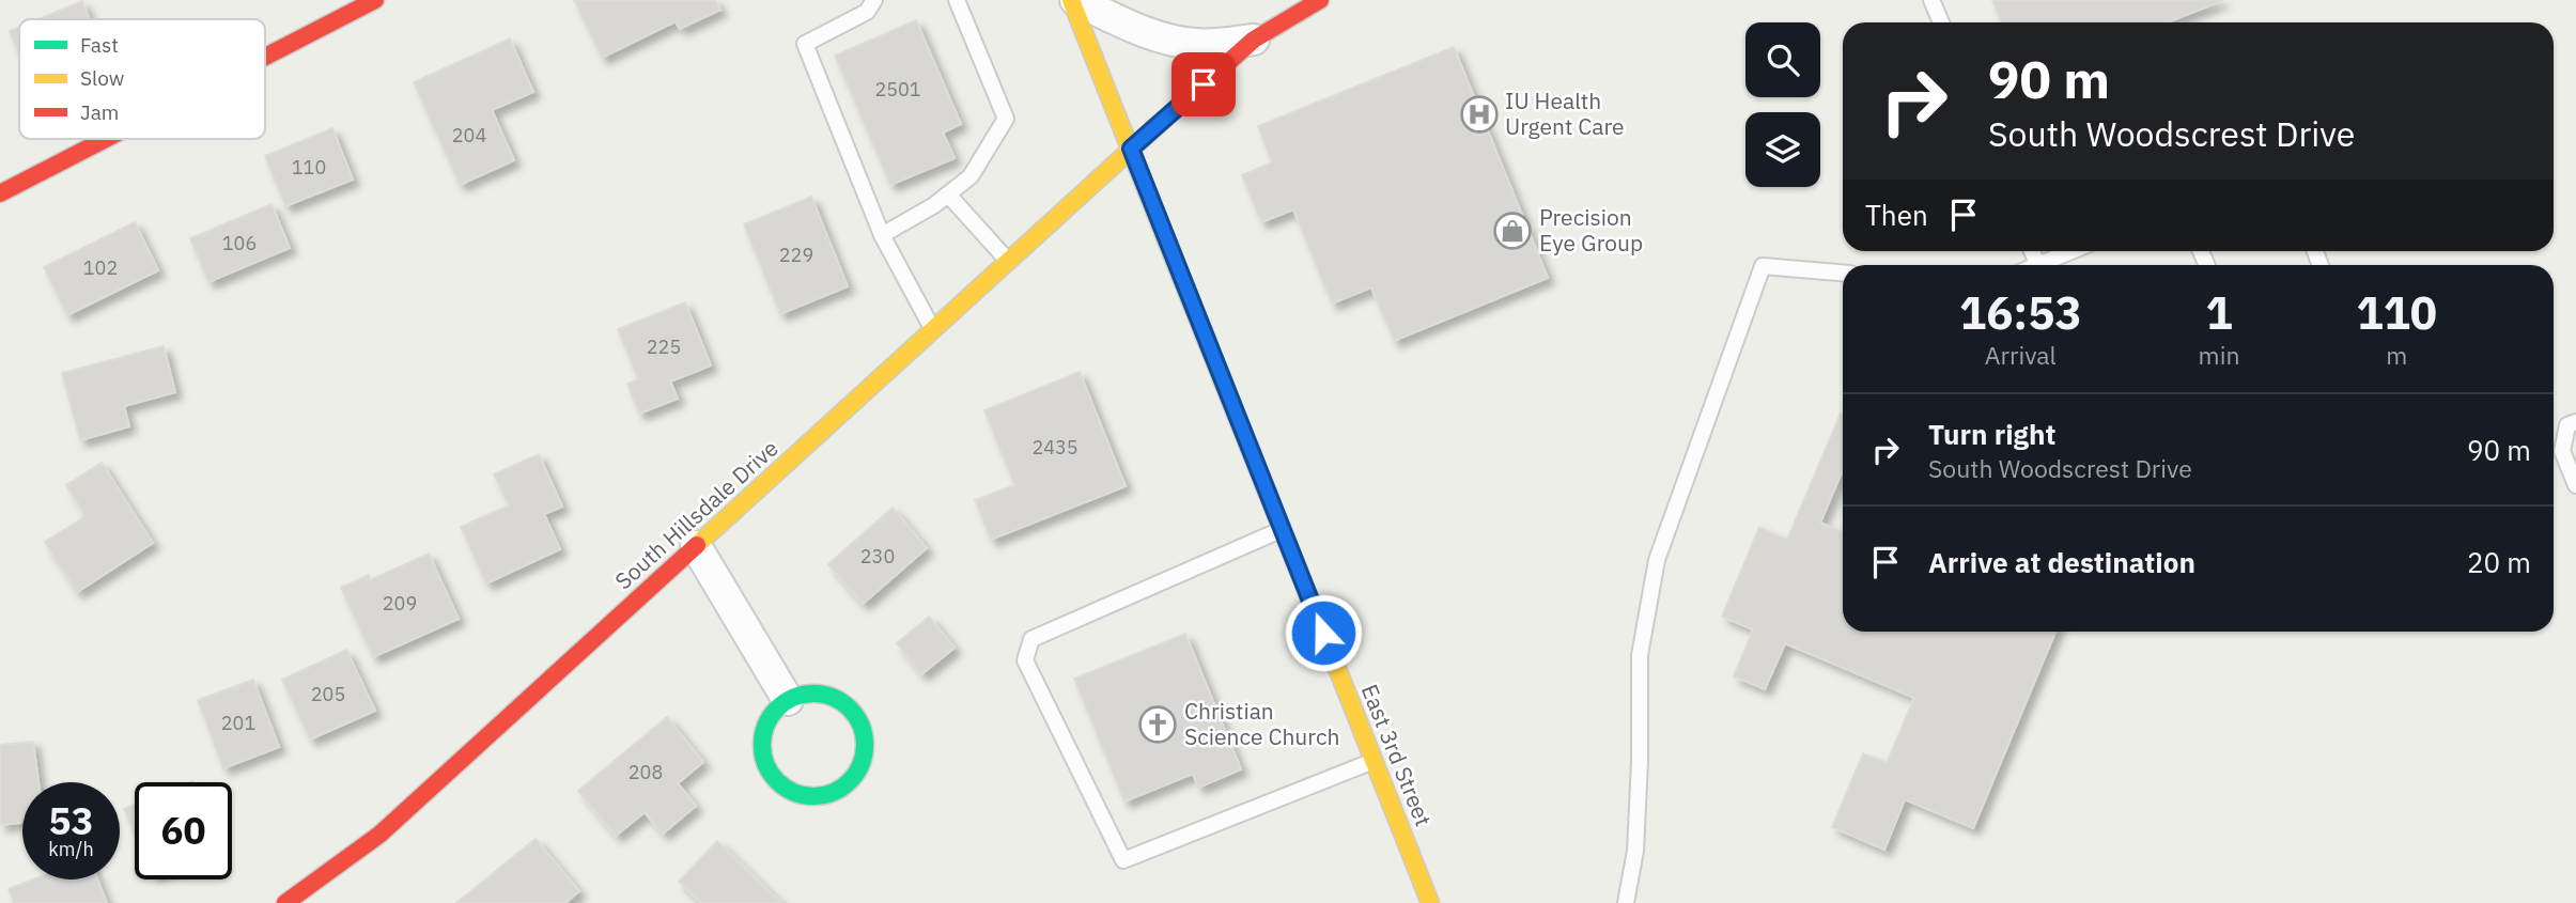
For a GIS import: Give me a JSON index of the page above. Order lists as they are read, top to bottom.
{
  "streets": {
    "street": ["South Hillsdale Drive", "East 3rd Street"]
  },
  "crossings": [
    ["South Hillsdale Drive", "East 3rd Street"]
  ],
  "places": {
    "hospital": ["IU Health Urgent Care"],
    "shop": ["Precision Eye Group"],
    "church": ["Christian Science Church"]
  },
  "house_numbers": [
    "2501",
    "204",
    "110",
    "106",
    "229",
    "102",
    "225",
    "2435",
    "230",
    "209",
    "205",
    "201",
    "208"
  ],
  "legend": ["Fast", "Slow", "Jam"],
  "page": {
    "turn": ["90 m", "South Woodscrest Drive"],
    "then": "Then",
    "eta": [
      "16:53",
      "Arrival",
      "1",
      "min",
      "110",
      "m"
    ],
    "list": [
      {
        "name": "Turn right",
        "note": "South Woodscrest Drive",
        "value": "90 m"
      },
      {
        "name": "Arrive at destination",
        "value": "20 m"
      }
    ],
    "speed": "53 km/h",
    "limit": "60"
  }
}
